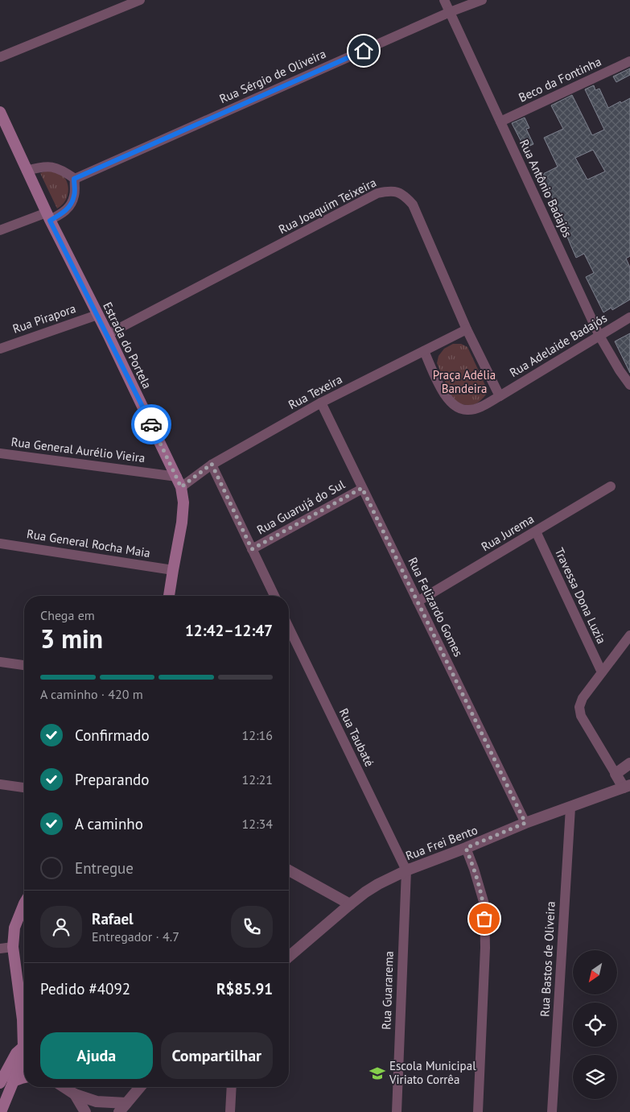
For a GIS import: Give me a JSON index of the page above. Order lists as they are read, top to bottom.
{
  "streets": {
    "main road": ["Estrada do Portela"],
    "street": [
      "Rua Sérgio de Oliveira",
      "Beco da Fontinha",
      "Rua Antônio Badajós",
      "Rua Joaquim Teixeira",
      "Rua Pirapora",
      "Rua Adelaide Badajós",
      "Rua Texeira",
      "Rua General Aurélio Vieira",
      "Rua Guarujá do Sul",
      "Rua Jurema",
      "Rua General Rocha Maia",
      "Travessa Dona Luzia",
      "Rua Felizardo Gomes",
      "Rua Taubaté",
      "Rua Frei Bento",
      "Rua Bastos de Oliveira",
      "Rua Guararema"
    ]
  },
  "crossings": [
    ["Rua Sérgio de Oliveira", "Rua Antônio Badajós"],
    ["Beco da Fontinha", "Rua Antônio Badajós"],
    ["Rua Antônio Badajós", "Rua Adelaide Badajós"],
    ["Rua Joaquim Teixeira", "Estrada do Portela"],
    ["Rua Joaquim Teixeira", "Rua Adelaide Badajós"],
    ["Rua Joaquim Teixeira", "Rua Texeira"],
    ["Rua Pirapora", "Estrada do Portela"],
    ["Estrada do Portela", "Rua Texeira"],
    ["Estrada do Portela", "Rua General Aurélio Vieira"],
    ["Estrada do Portela", "Rua General Rocha Maia"],
    ["Rua Texeira", "Rua General Aurélio Vieira"],
    ["Rua Texeira", "Rua Felizardo Gomes"],
    ["Rua Guarujá do Sul", "Rua Felizardo Gomes"],
    ["Rua Jurema", "Travessa Dona Luzia"],
    ["Rua Jurema", "Rua Felizardo Gomes"],
    ["Rua Felizardo Gomes", "Rua Frei Bento"],
    ["Rua Taubaté", "Rua Frei Bento"],
    ["Rua Taubaté", "Rua Guararema"],
    ["Rua Frei Bento", "Rua Bastos de Oliveira"],
    ["Rua Frei Bento", "Rua Guararema"]
  ],
  "parks": ["Praça Adélia Bandeira"],
  "places": {
    "school or university": ["Escola Municipal Viriato Corrêa"]
  },
  "north": "bottom left",
  "page": {
    "heading": ["3 min", "Chega em", "12:42–12:47"],
    "panel": [
      "Rafael",
      "Entregador · 4.7",
      "Pedido #4092",
      "R$85.91"
    ],
    "bar": "A caminho · 420 m",
    "list": [
      ["Confirmado", "12:16"],
      ["Preparando", "12:21"],
      ["A caminho", "12:34"],
      "Entregue"
    ],
    "buttons": ["Ajuda", "Compartilhar"]
  }
}
